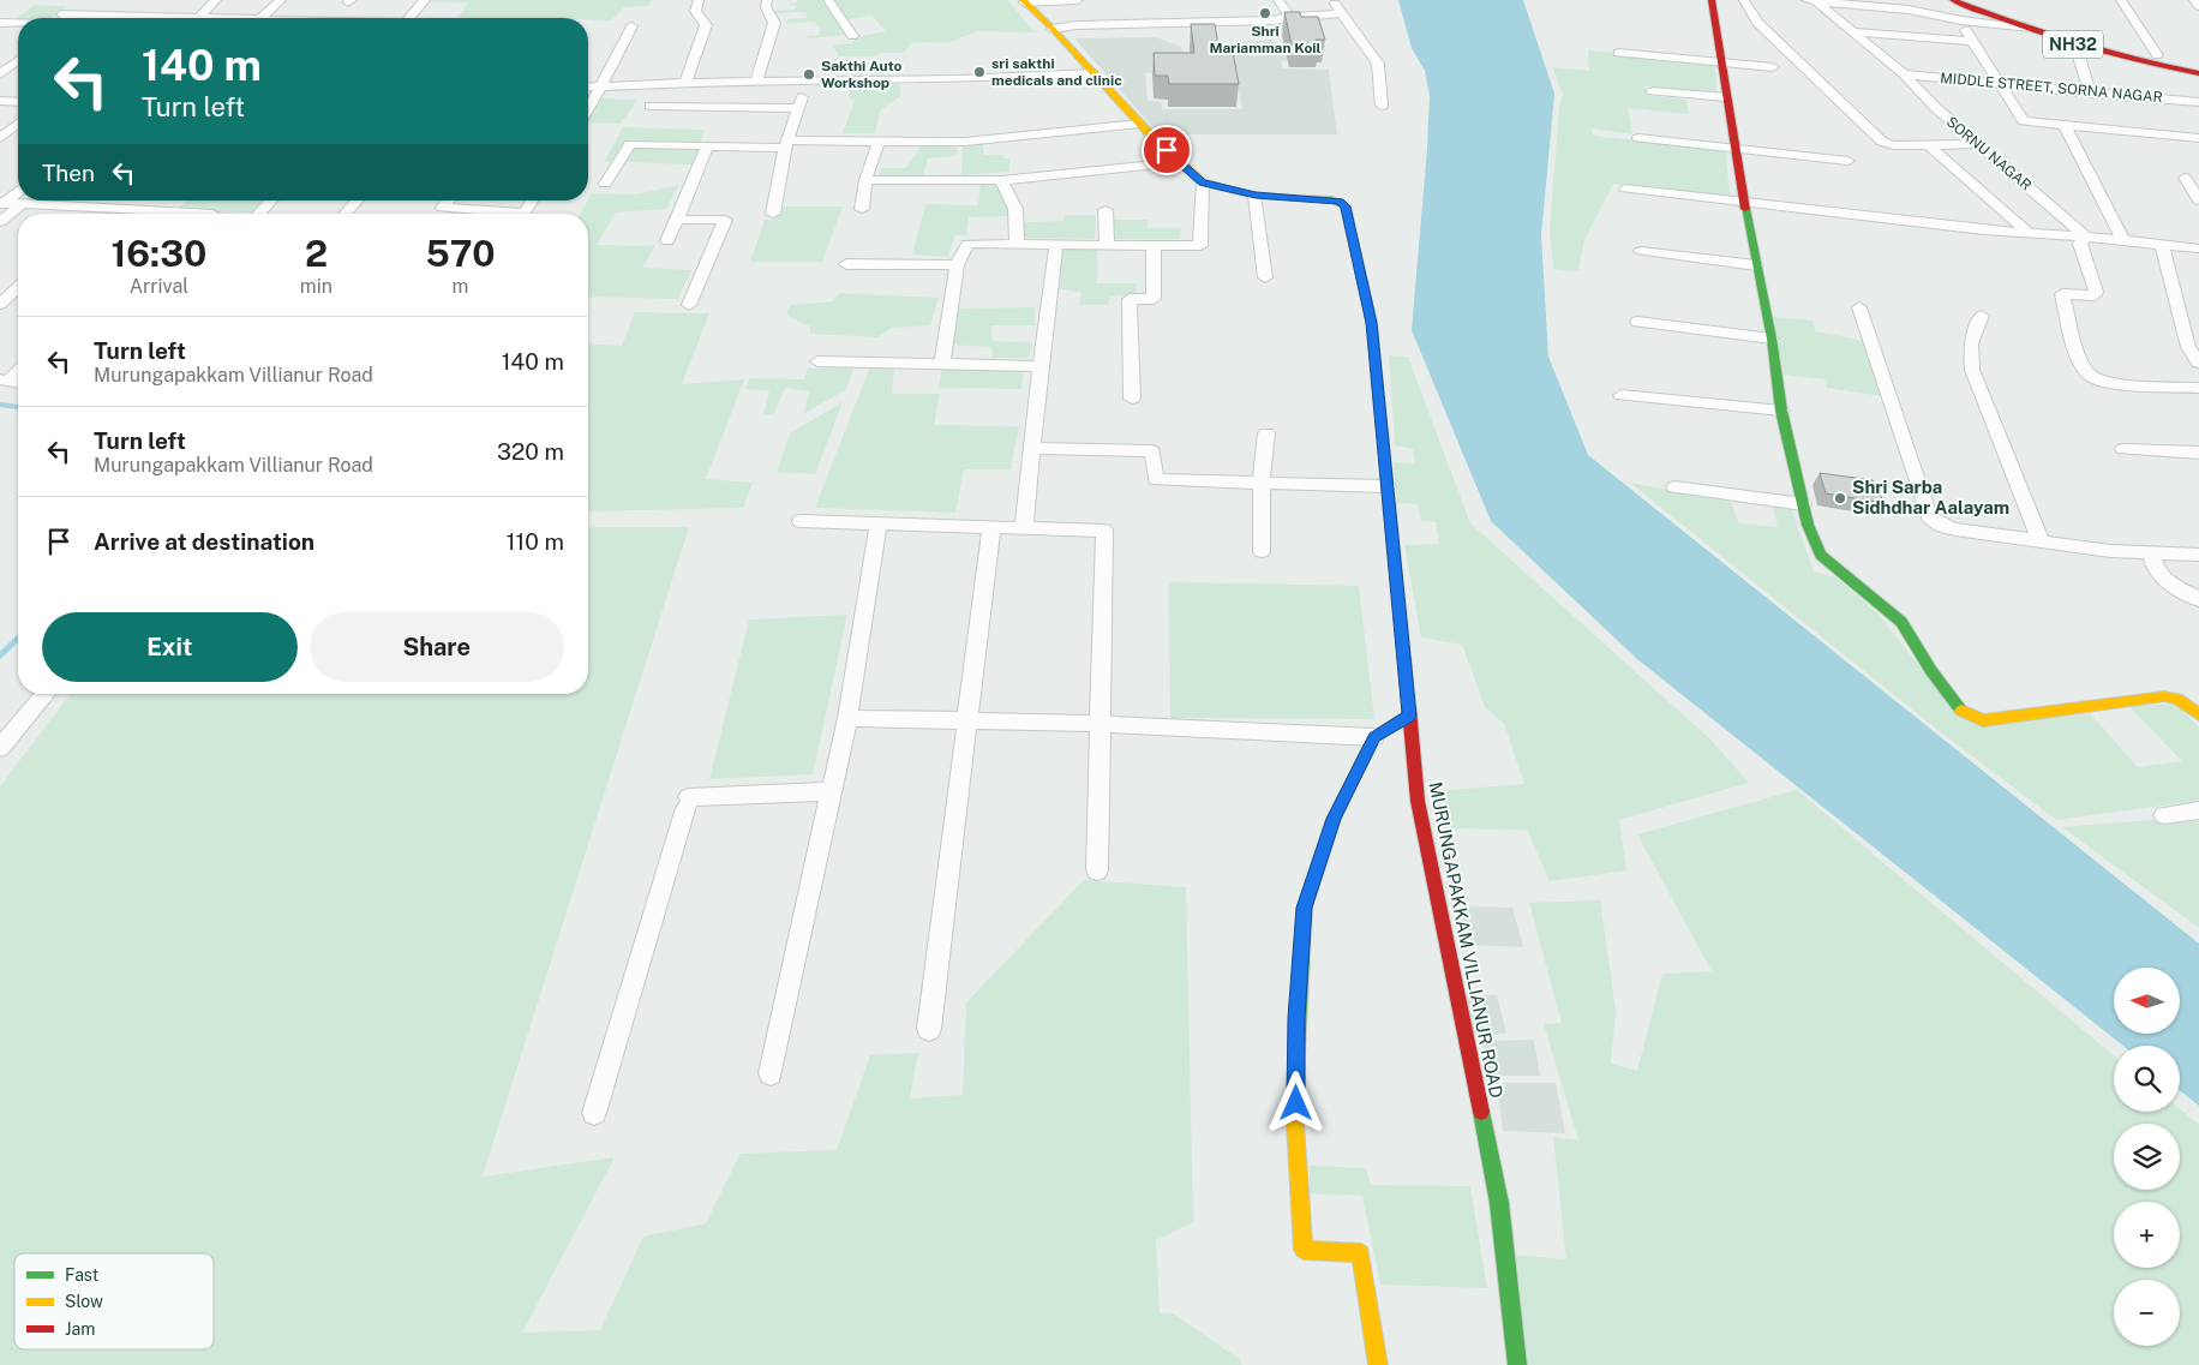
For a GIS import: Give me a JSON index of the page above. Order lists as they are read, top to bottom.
{
  "streets": {
    "main road": ["NH32", "MURUNGAPAKKAM VILLIANUR ROAD"],
    "street": ["MIDDLE STREET, SORNA NAGAR", "SORNU NAGAR"]
  },
  "crossings": [
    ["MIDDLE STREET, SORNA NAGAR", "SORNU NAGAR"]
  ],
  "places": [
    "Shri Mariamman Koil",
    "sri sakthi medicals and clinic",
    "Sakthi Auto Workshop",
    "Shri Sarba Sidhdhar Aalayam"
  ],
  "legend": ["Fast", "Slow", "Jam"],
  "north": "left",
  "page": {
    "turn": ["140 m", "Turn left"],
    "then": "Then",
    "eta": [
      "16:30",
      "Arrival",
      "2",
      "min",
      "570",
      "m"
    ],
    "list": [
      {
        "name": "Turn left",
        "note": "Murungapakkam Villianur Road",
        "value": "140 m"
      },
      {
        "name": "Turn left",
        "note": "Murungapakkam Villianur Road",
        "value": "320 m"
      },
      {
        "name": "Arrive at destination",
        "value": "110 m"
      }
    ],
    "buttons": ["Exit", "Share"],
    "map_buttons": ["+", "−"]
  }
}
